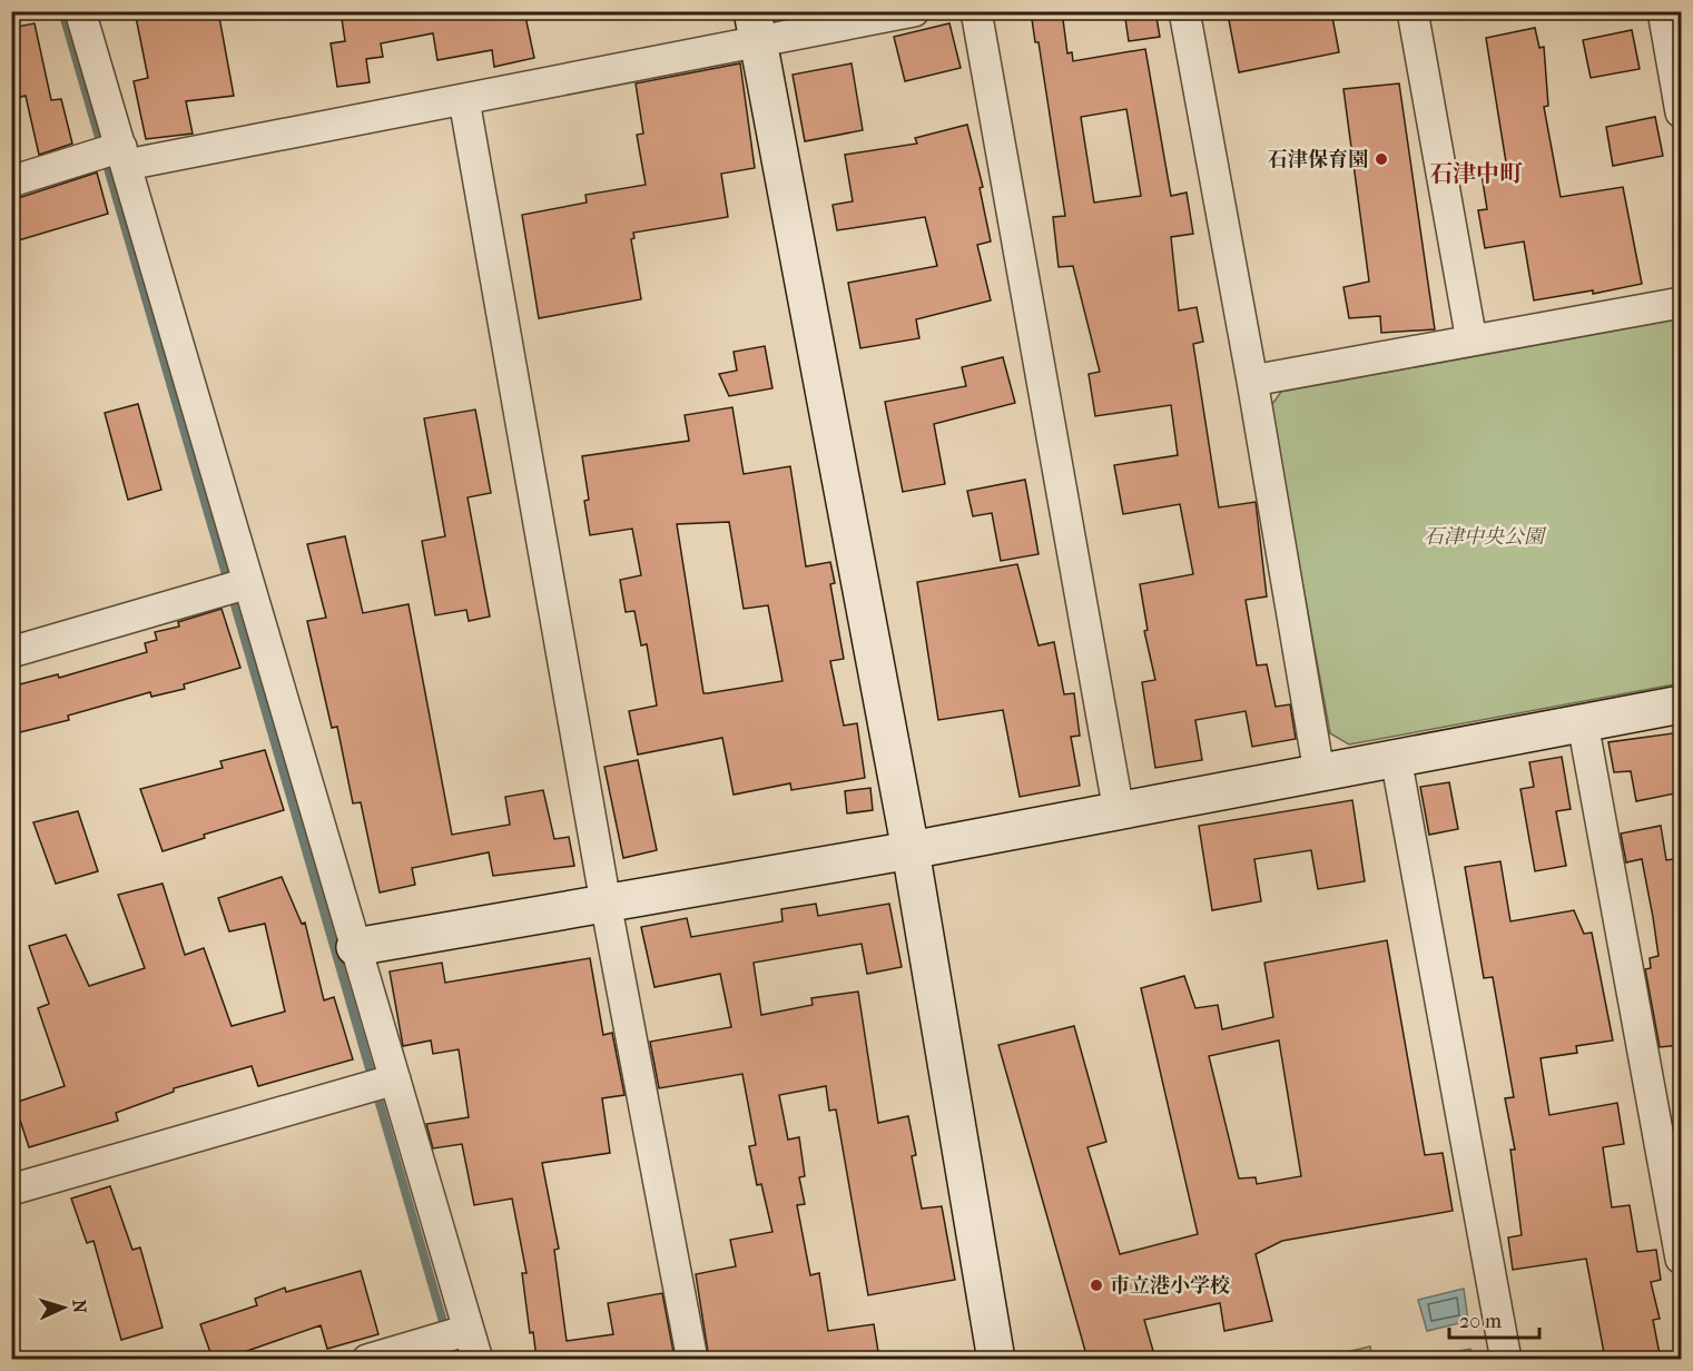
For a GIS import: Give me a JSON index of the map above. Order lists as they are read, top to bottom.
{
  "districts": ["石津中町"],
  "parks": ["石津中央公園"],
  "places": ["石津保育園", "市立港小学校"],
  "scale_bar": "20 m",
  "north": "right"
}
